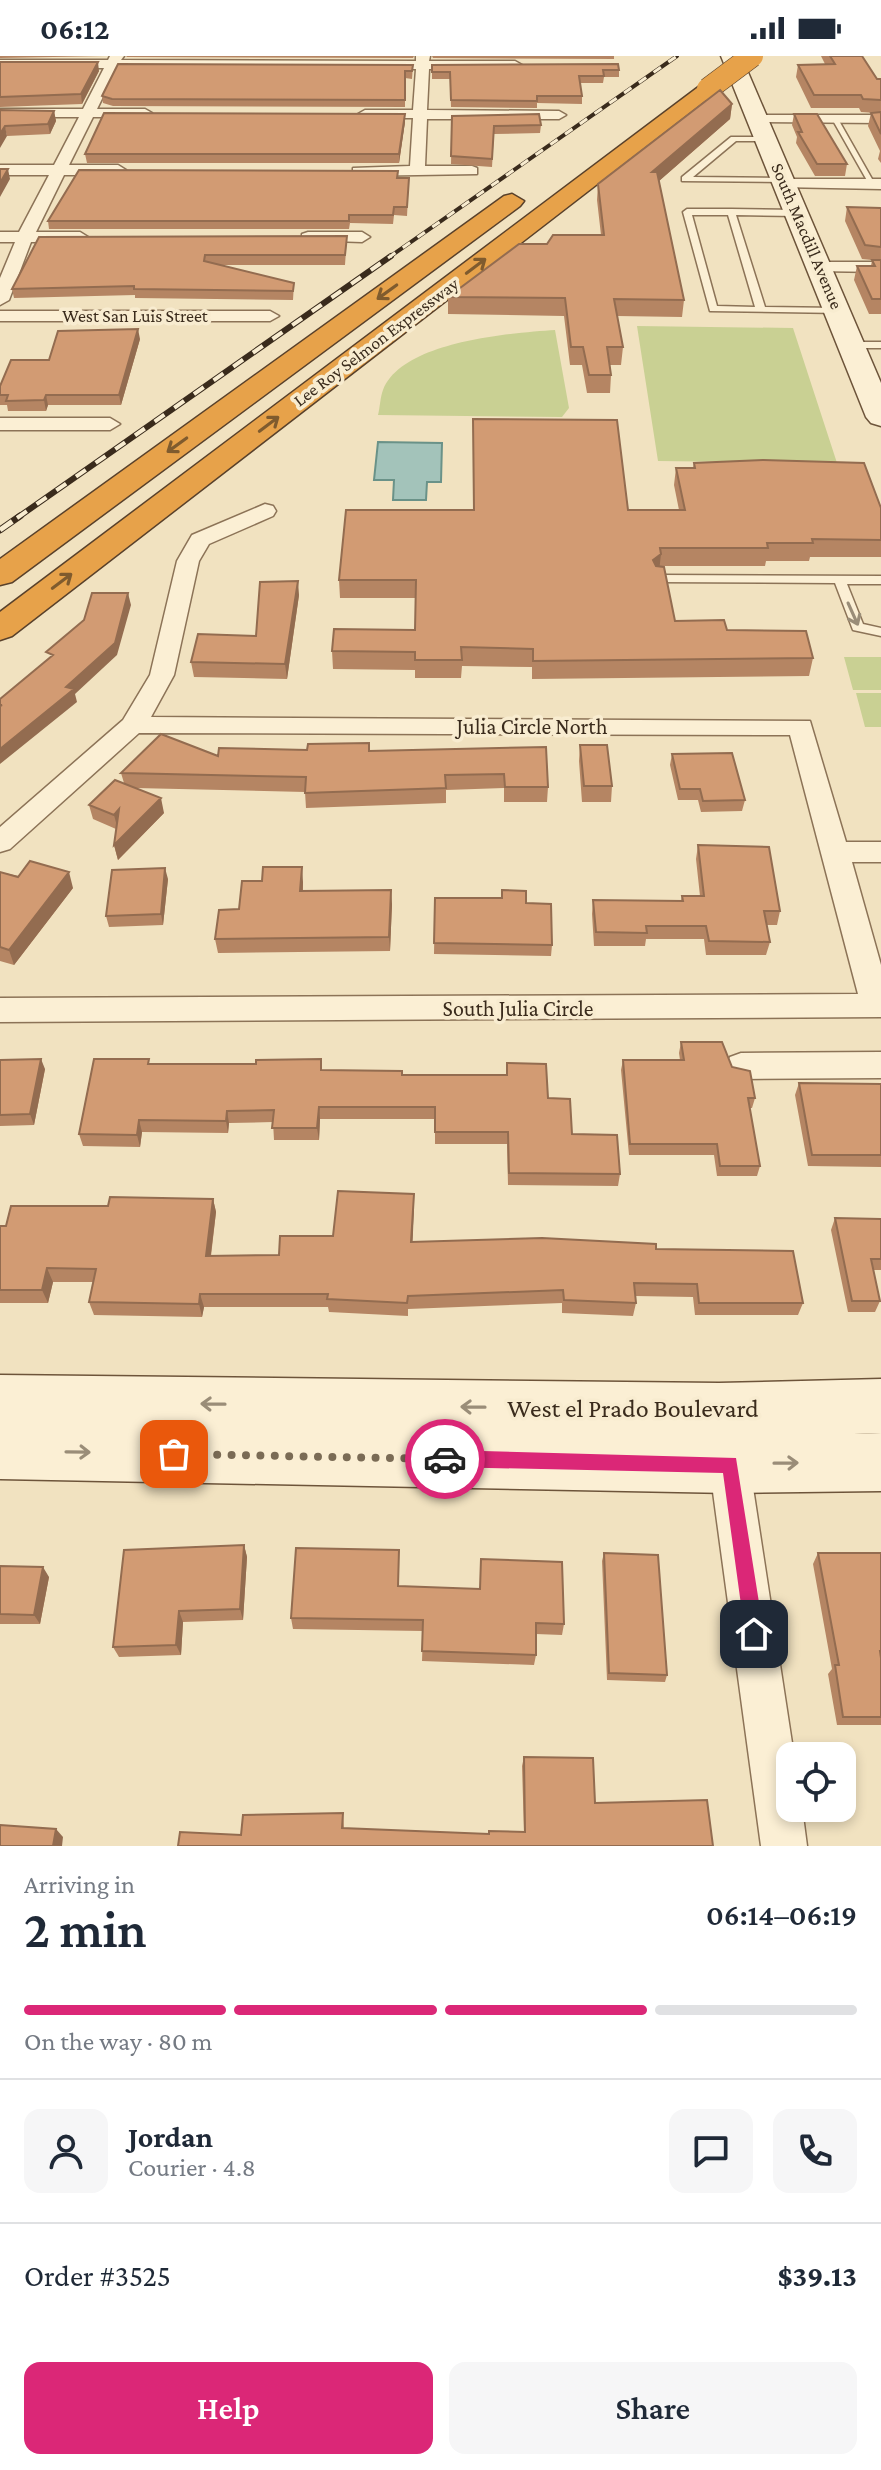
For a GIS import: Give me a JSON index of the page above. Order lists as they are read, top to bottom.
{
  "streets": {
    "highway": ["Lee Roy Selmon Expressway"],
    "street": [
      "South Macdill Avenue",
      "West San Luis Street",
      "Julia Circle North",
      "South Julia Circle",
      "West el Prado Boulevard"
    ]
  },
  "crossings": [
    ["Julia Circle North", "South Julia Circle"]
  ],
  "page": {
    "status": "06:12",
    "heading": ["2 min", "Arriving in", "06:14–06:19"],
    "panel": [
      "Jordan",
      "Courier · 4.8",
      "Order #3525",
      "$39.13"
    ],
    "bar": "On the way · 80 m",
    "buttons": ["Help", "Share"]
  }
}
